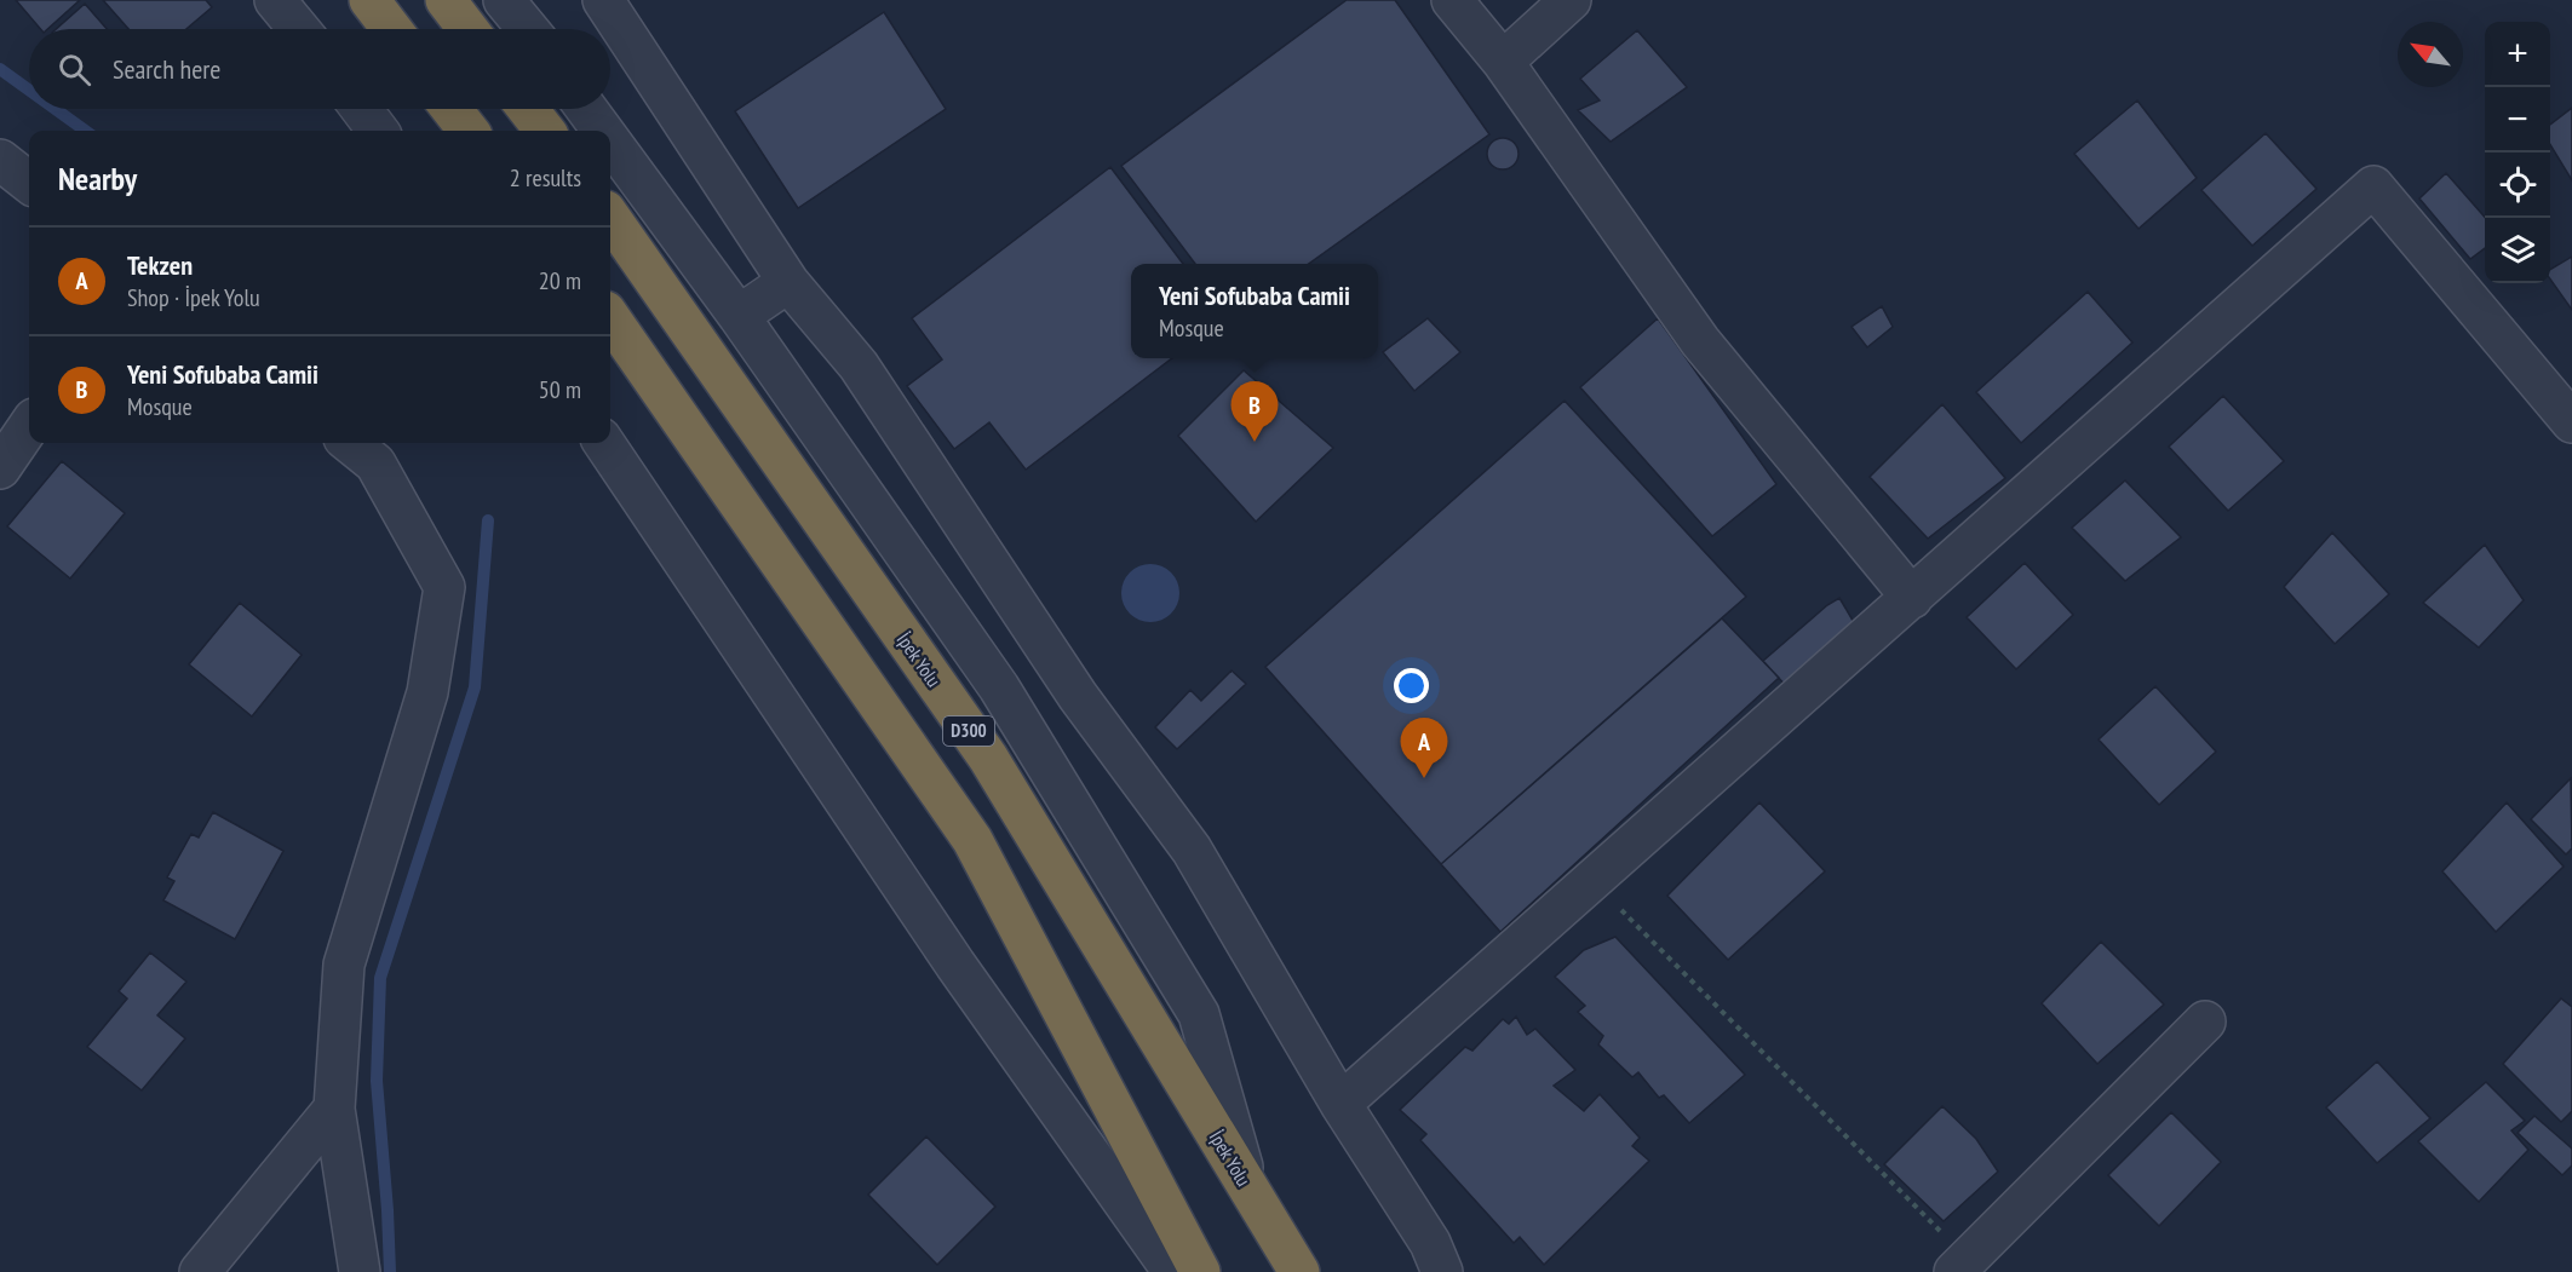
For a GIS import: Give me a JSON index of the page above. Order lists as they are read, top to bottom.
{
  "streets": {
    "highway": ["İpek Yolu", "D300"]
  },
  "north": "top left",
  "page": {
    "map_buttons": ["+", "−"],
    "search": "Search here",
    "heading": ["Nearby", "2 results"],
    "list": [
      {
        "mark": "A",
        "name": "Tekzen",
        "note": "Shop · İpek Yolu",
        "value": "20 m"
      },
      {
        "mark": "B",
        "name": "Yeni Sofubaba Camii",
        "note": "Mosque",
        "value": "50 m"
      }
    ],
    "popup": ["Yeni Sofubaba Camii", "Mosque"],
    "pins": ["B", "A"]
  }
}
